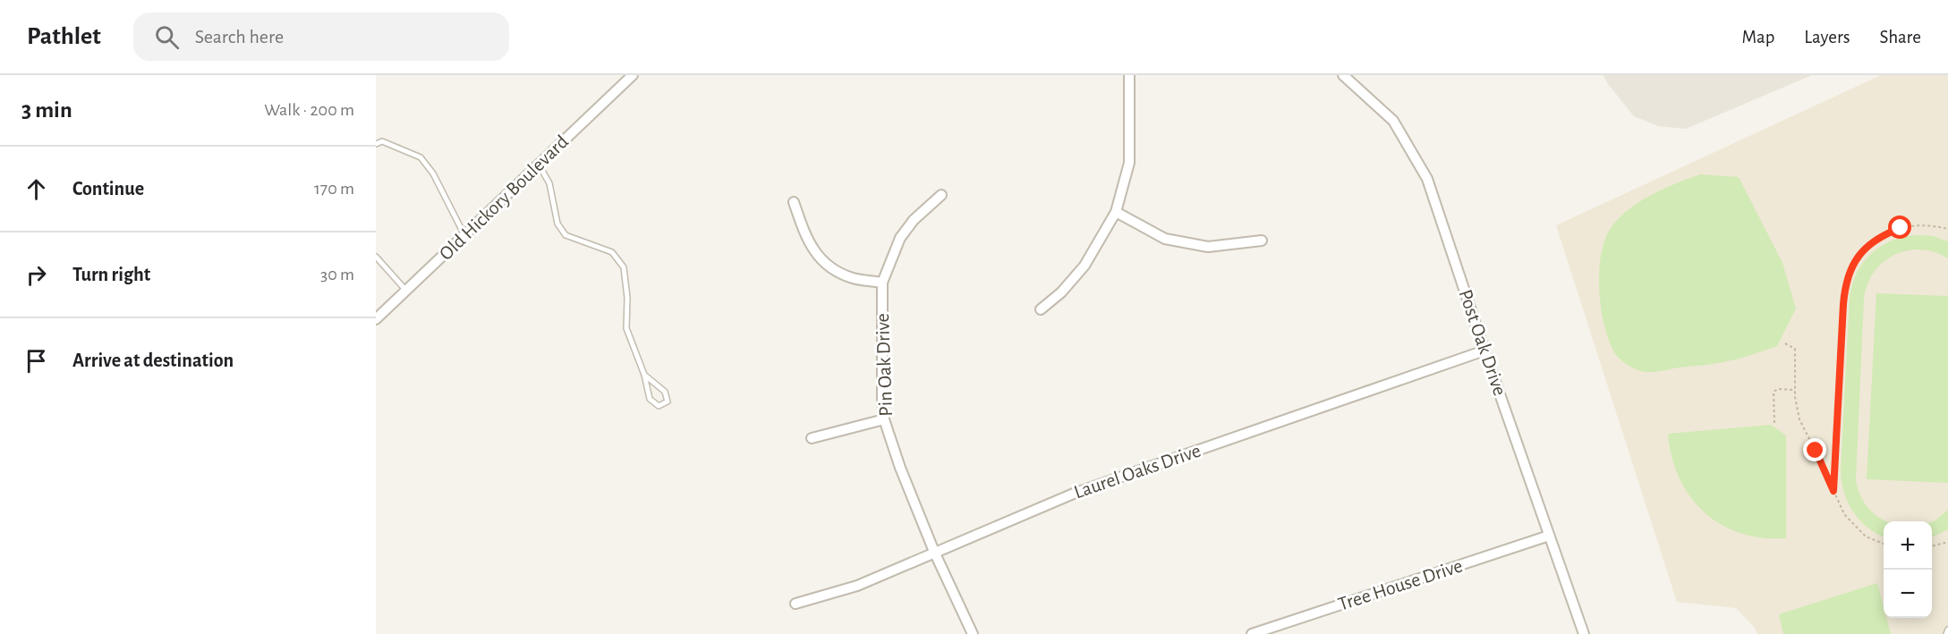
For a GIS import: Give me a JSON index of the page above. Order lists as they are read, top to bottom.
{
  "streets": {
    "street": [
      "Old Hickory Boulevard",
      "Post Oak Drive",
      "Pin Oak Drive",
      "Laurel Oaks Drive",
      "Tree House Drive"
    ]
  },
  "crossings": [
    ["Post Oak Drive", "Laurel Oaks Drive"],
    ["Post Oak Drive", "Tree House Drive"],
    ["Pin Oak Drive", "Laurel Oaks Drive"]
  ],
  "page": {
    "header": "Pathlet",
    "search": "Search here",
    "nav": ["Map", "Layers", "Share"],
    "heading": ["3 min", "Walk · 200 m"],
    "list": [
      ["Continue", "170 m"],
      ["Turn right", "30 m"],
      "Arrive at destination"
    ],
    "map_buttons": ["+", "−"]
  }
}
